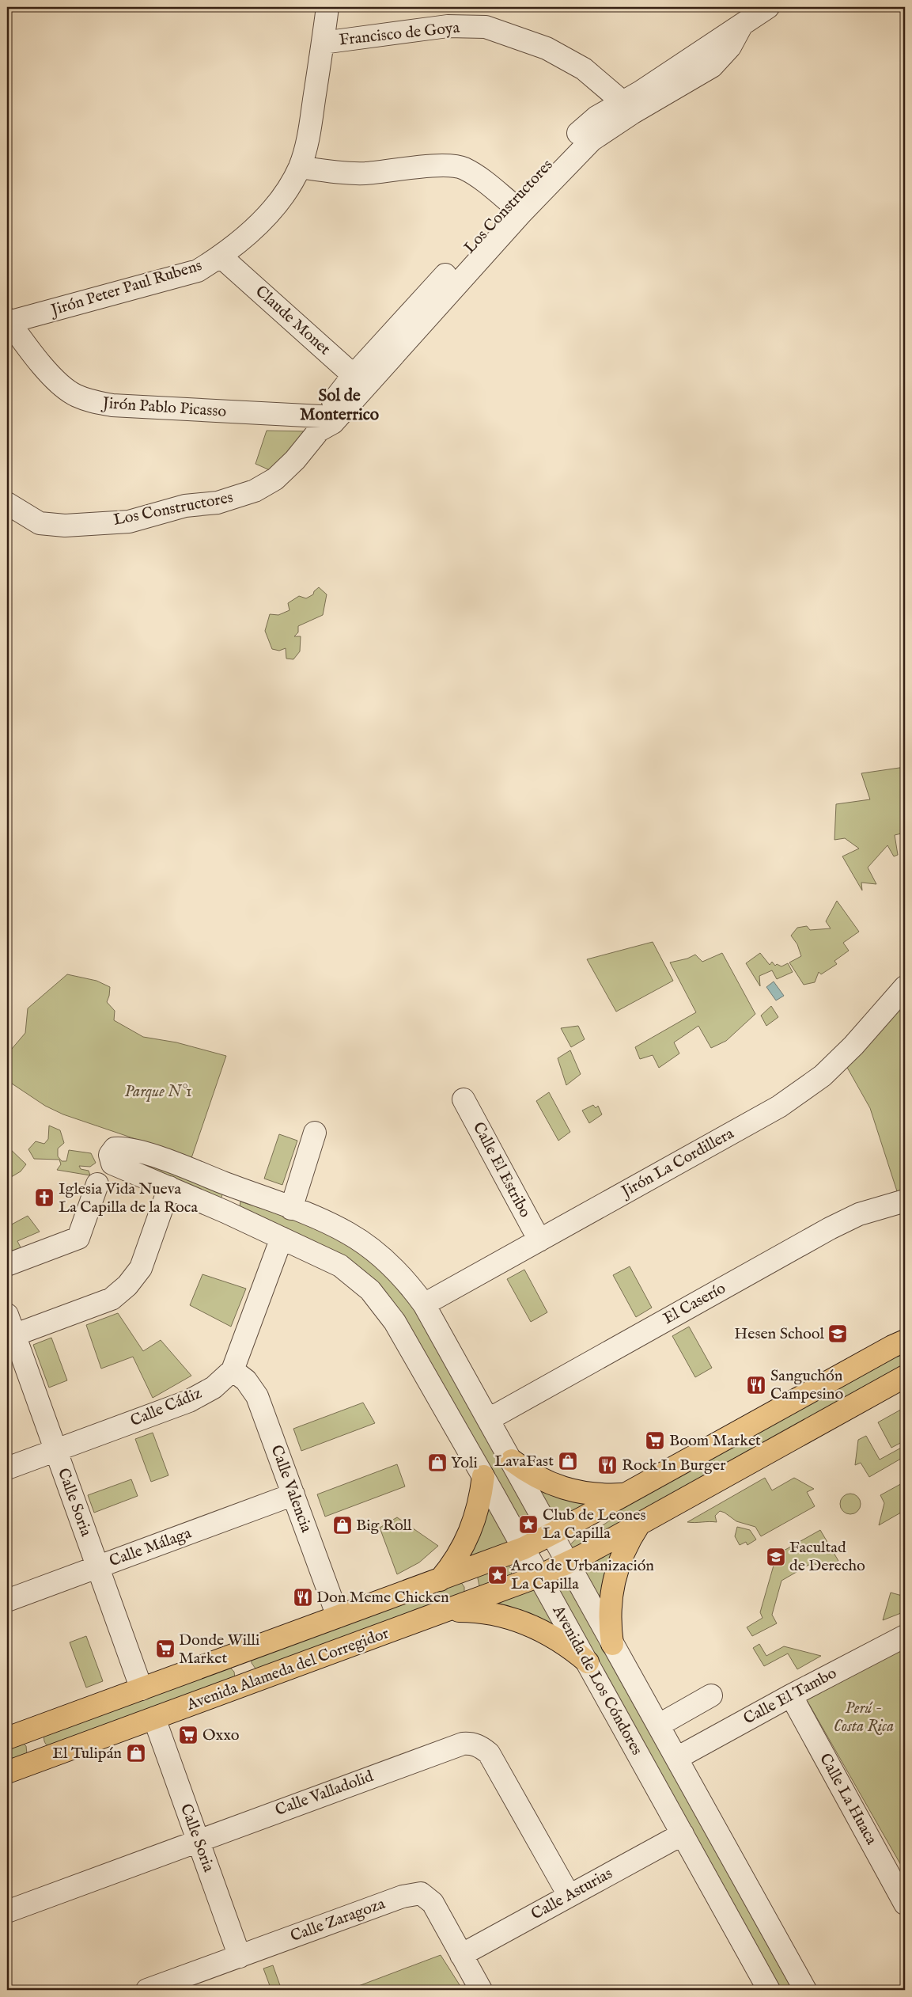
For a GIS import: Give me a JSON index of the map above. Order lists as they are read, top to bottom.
{
  "streets": {
    "main road": ["Avenida Alameda del Corregidor"],
    "street": [
      "Francisco de Goya",
      "Los Constructores",
      "Jirón Peter Paul Rubens",
      "Claude Monet",
      "Jirón Pablo Picasso",
      "Jirón La Cordillera",
      "Calle El Estribo",
      "El Caserío",
      "Calle Cádiz",
      "Calle Valencia",
      "Calle Soria",
      "Calle Málaga",
      "Avenida de Los Cóndores",
      "Calle El Tambo",
      "Calle Valladolid",
      "Calle La Huaca",
      "Calle Asturias",
      "Calle Zaragoza"
    ]
  },
  "crossings": [
    ["Francisco de Goya", "Los Constructores"],
    ["Francisco de Goya", "Jirón Peter Paul Rubens"],
    ["Los Constructores", "Claude Monet"],
    ["Los Constructores", "Jirón Pablo Picasso"],
    ["Jirón Peter Paul Rubens", "Claude Monet"],
    ["Jirón Peter Paul Rubens", "Jirón Pablo Picasso"],
    ["Jirón La Cordillera", "Calle El Estribo"],
    ["Jirón La Cordillera", "Avenida de Los Cóndores"],
    ["El Caserío", "Avenida de Los Cóndores"],
    ["Calle Cádiz", "Calle Valencia"],
    ["Calle Cádiz", "Calle Soria"],
    ["Calle Cádiz", "Avenida de Los Cóndores"],
    ["Calle Valencia", "Calle Málaga"],
    ["Calle Valencia", "Avenida Alameda del Corregidor"],
    ["Calle Soria", "Calle Málaga"],
    ["Calle Soria", "Avenida Alameda del Corregidor"],
    ["Calle Soria", "Calle Valladolid"],
    ["Calle Soria", "Calle Zaragoza"],
    ["Avenida Alameda del Corregidor", "Avenida de Los Cóndores"],
    ["Avenida de Los Cóndores", "Calle El Tambo"],
    ["Avenida de Los Cóndores", "Calle Asturias"],
    ["Calle El Tambo", "Calle La Huaca"],
    ["Calle Valladolid", "Calle Asturias"],
    ["Calle Asturias", "Calle Zaragoza"]
  ],
  "districts": ["Sol de Monterrico"],
  "parks": ["Parque N°1", "Perú - Costa Rica"],
  "places": {
    "church": ["Iglesia Vida Nueva La Capilla de la Roca"],
    "school or university": ["Hesen School", "Facultad de Derecho"],
    "restaurant": ["Sanguchón Campesino", "Rock In Burger", "Don Meme Chicken"],
    "supermarket": ["Boom Market", "Donde Willi Market", "Oxxo"],
    "shop": [
      "LavaFast",
      "Yoli",
      "Big Roll",
      "El Tulipán"
    ],
    "place": ["Club de Leones La Capilla", "Arco de Urbanización La Capilla"]
  }
}
